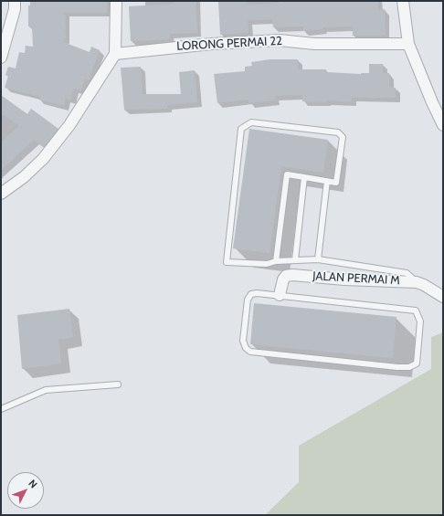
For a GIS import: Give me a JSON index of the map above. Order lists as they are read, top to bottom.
{
  "streets": {
    "street": ["LORONG PERMAI 22", "JALAN PERMAI M"]
  },
  "north": "top right"
}
